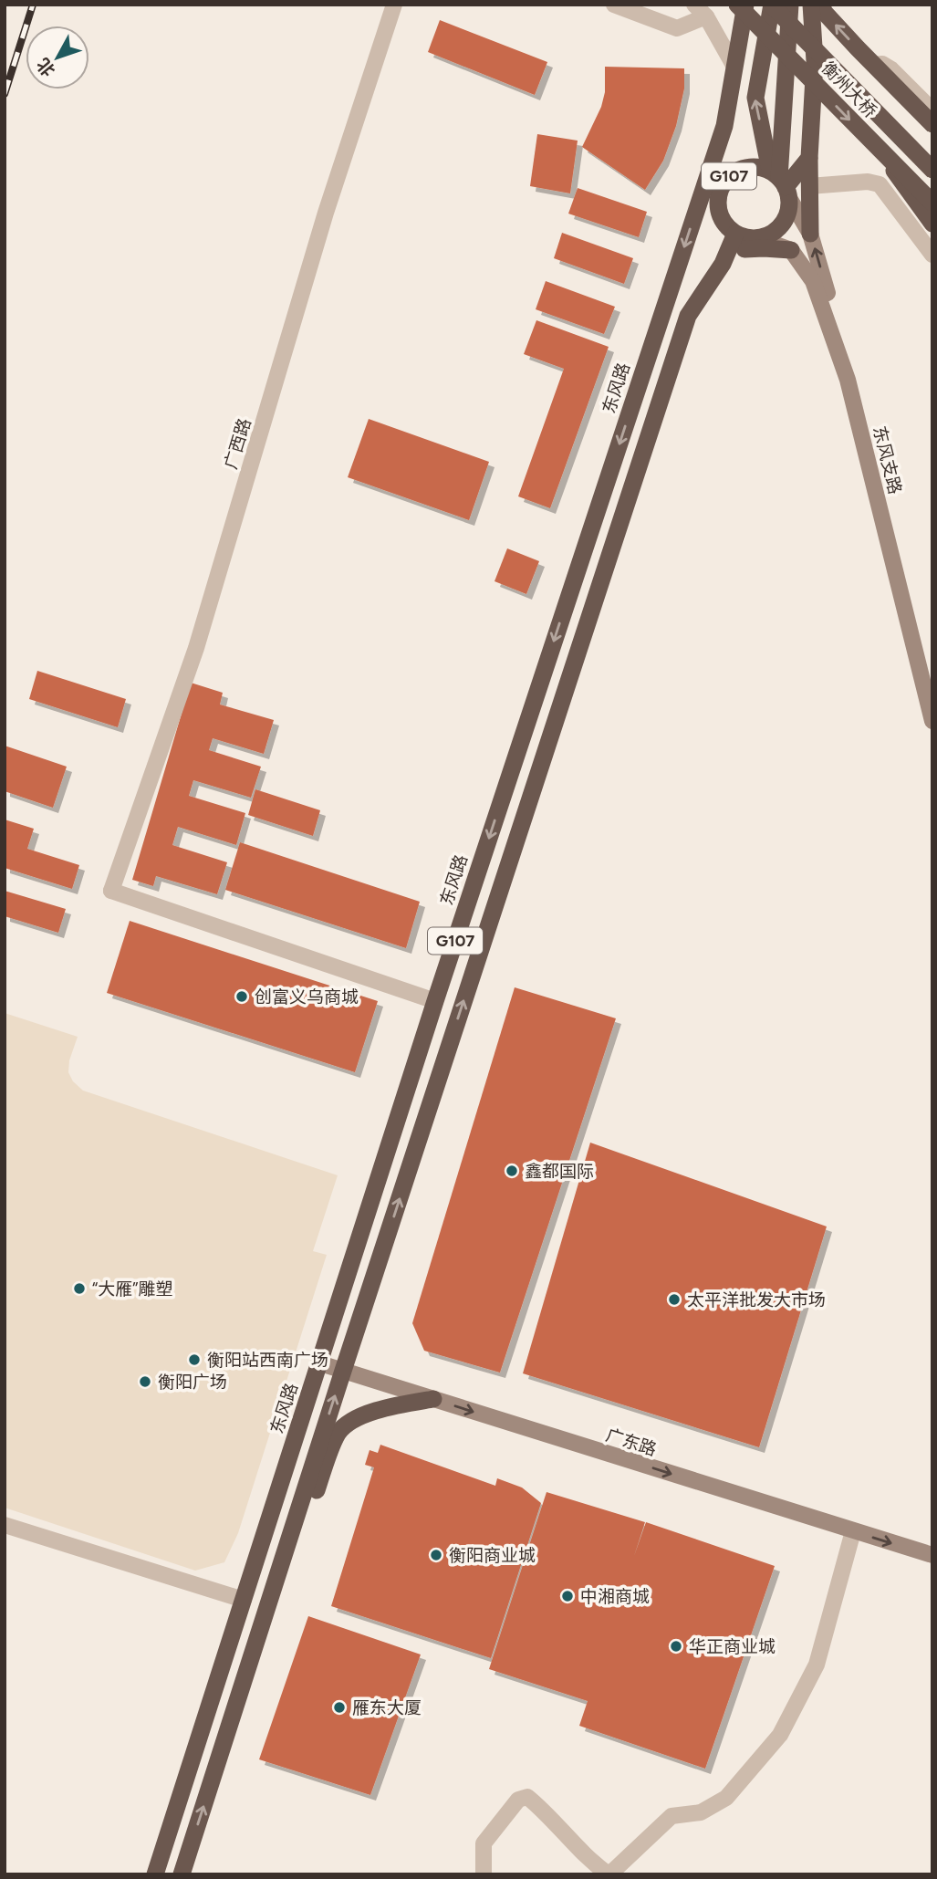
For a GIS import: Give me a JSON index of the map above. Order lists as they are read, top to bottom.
{
  "streets": {
    "highway": ["衡州大桥", "G107", "东风路"],
    "main road": ["东风支路", "广东路"],
    "street": ["广西路"]
  },
  "crossings": [
    ["衡州大桥", "G107"],
    ["G107", "东风路"],
    ["G107", "东风支路"],
    ["G107", "广东路"],
    ["东风路", "广西路"],
    ["东风路", "广东路"]
  ],
  "one_way": ["广东路"],
  "places": [
    "创富义乌商城",
    "鑫都国际",
    "“大雁”雕塑",
    "太平洋批发大市场",
    "衡阳站西南广场",
    "衡阳广场",
    "衡阳商业城",
    "中湘商城",
    "华正商业城",
    "雁东大厦"
  ],
  "north": "bottom left"
}
